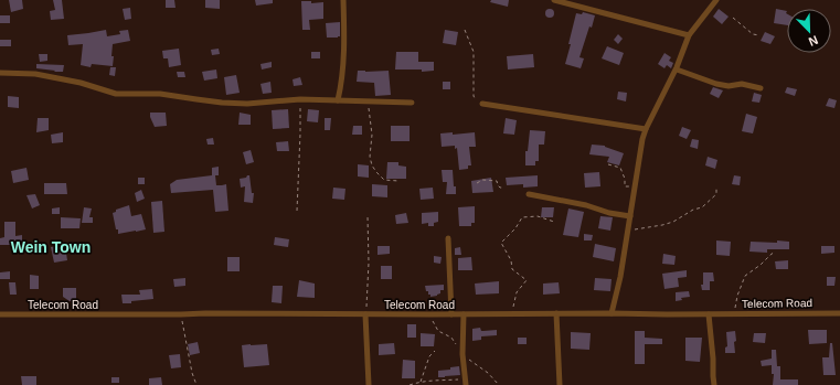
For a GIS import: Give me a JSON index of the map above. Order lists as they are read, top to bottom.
{
  "streets": {
    "street": ["Telecom Road"]
  },
  "districts": ["Wein Town"],
  "north": "bottom right"
}
